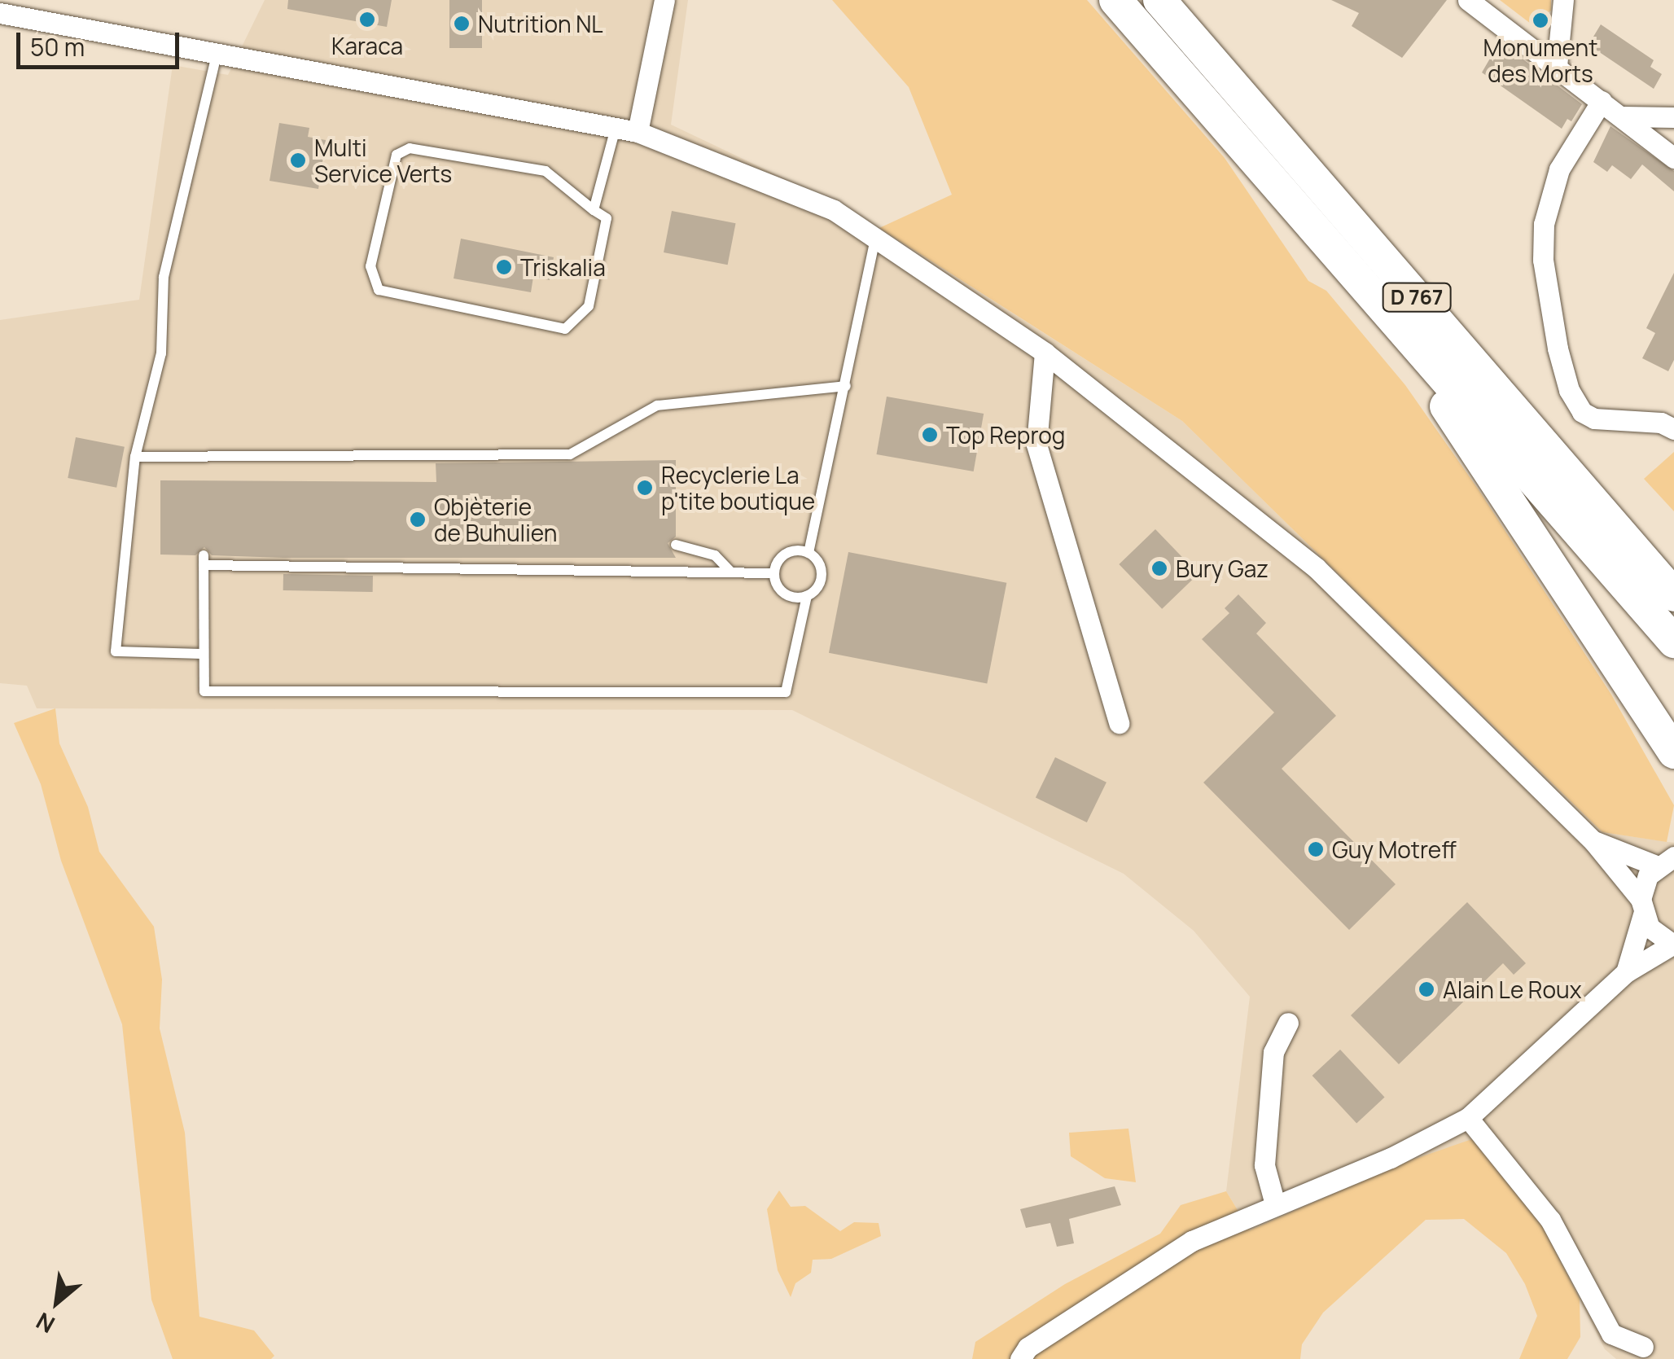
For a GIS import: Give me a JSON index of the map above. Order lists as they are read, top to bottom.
{
  "streets": {
    "highway": ["D 767"]
  },
  "places": [
    "Karaca",
    "Monument des Morts",
    "Nutrition NL",
    "Multi Service Verts",
    "Triskalia",
    "Top Reprog",
    "Recyclerie La p'tite boutique",
    "Objèterie de Buhulien",
    "Bury Gaz",
    "Guy Motreff",
    "Alain Le Roux"
  ],
  "scale_bar": "50 m",
  "north": "bottom left"
}
